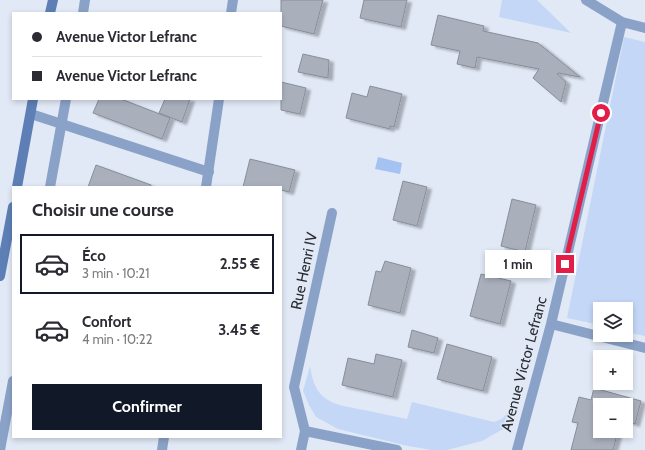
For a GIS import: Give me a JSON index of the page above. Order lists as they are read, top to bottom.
{
  "streets": {
    "street": ["Rue Henri IV", "Avenue Victor Lefranc"]
  },
  "page": {
    "banner": ["Avenue Victor Lefranc", "Avenue Victor Lefranc"],
    "heading": "Choisir une course",
    "list": [
      {
        "name": "Éco",
        "note": "3 min · 10:21",
        "value": "2.55 €"
      },
      {
        "name": "Confort",
        "note": "4 min · 10:22",
        "value": "3.45 €"
      }
    ],
    "bubble": "1 min",
    "map_buttons": ["+", "−"],
    "buttons": "Confirmer"
  }
}
